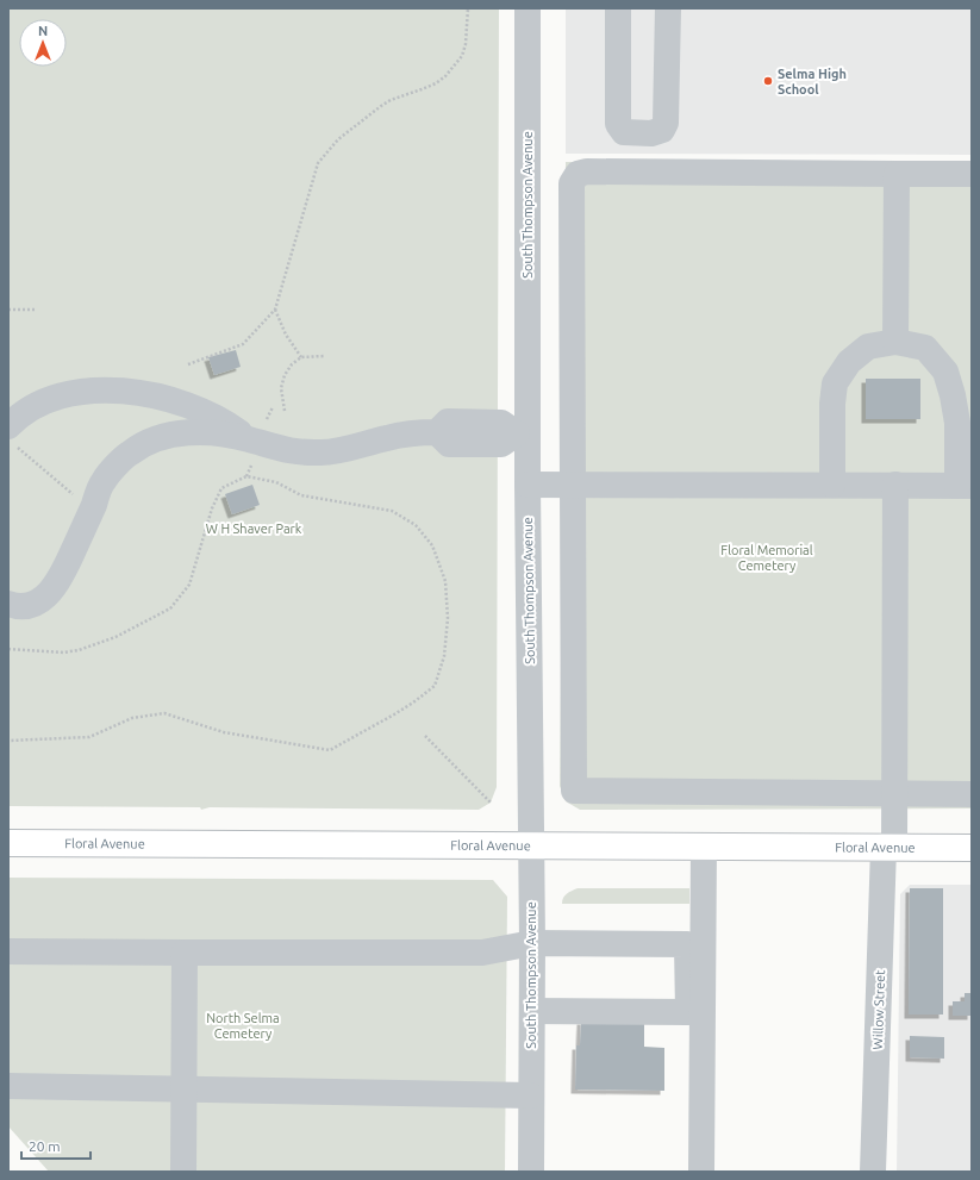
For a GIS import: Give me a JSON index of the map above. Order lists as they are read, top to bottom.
{
  "streets": {
    "main road": ["Floral Avenue"],
    "street": ["South Thompson Avenue", "Willow Street"]
  },
  "crossings": [
    ["South Thompson Avenue", "Floral Avenue"],
    ["Floral Avenue", "Willow Street"]
  ],
  "parks": ["W H Shaver Park", "Floral Memorial Cemetery", "North Selma Cemetery"],
  "places": ["Selma High School"],
  "scale_bar": "20 m",
  "north": "top"
}
